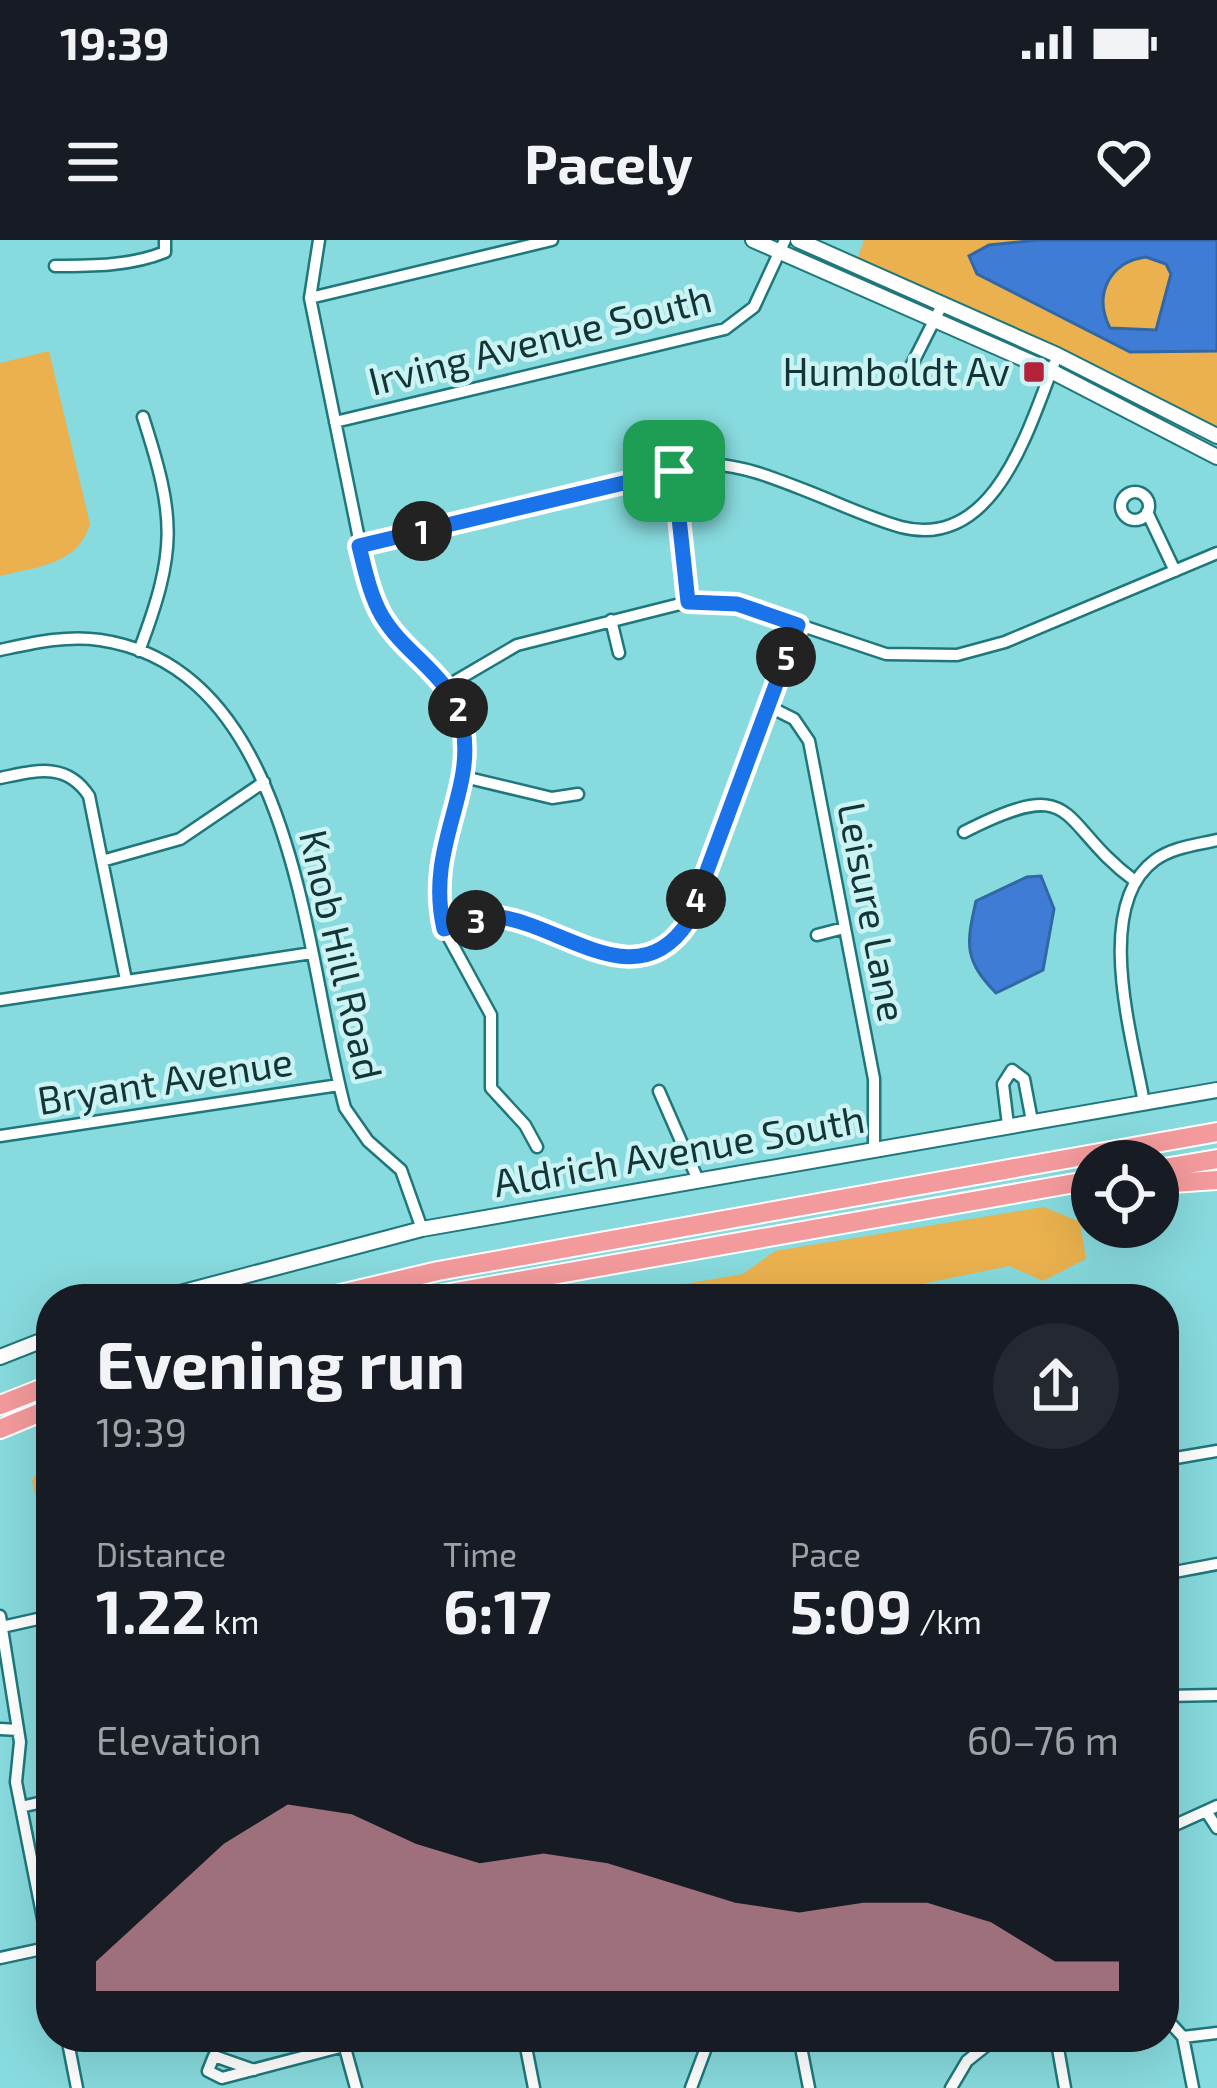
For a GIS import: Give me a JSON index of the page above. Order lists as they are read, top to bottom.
{
  "streets": {
    "street": [
      "Irving Avenue South",
      "Leisure Lane",
      "Knob Hill Road",
      "Bryant Avenue",
      "Aldrich Avenue South"
    ]
  },
  "crossings": [
    ["Leisure Lane", "Aldrich Avenue South"],
    ["Knob Hill Road", "Bryant Avenue"],
    ["Knob Hill Road", "Aldrich Avenue South"]
  ],
  "places": {
    "transit": ["Humboldt Av"]
  },
  "page": {
    "status": "19:39",
    "header": "Pacely",
    "pins": [
      "1",
      "5",
      "2",
      "4",
      "3"
    ],
    "heading": ["Evening run", "19:39"],
    "stats": [
      ["Distance", "1.22 km"],
      ["Time", "6:17"],
      ["Pace", "5:09 /km"]
    ],
    "chart": ["Elevation", "60–76 m"]
  }
}
